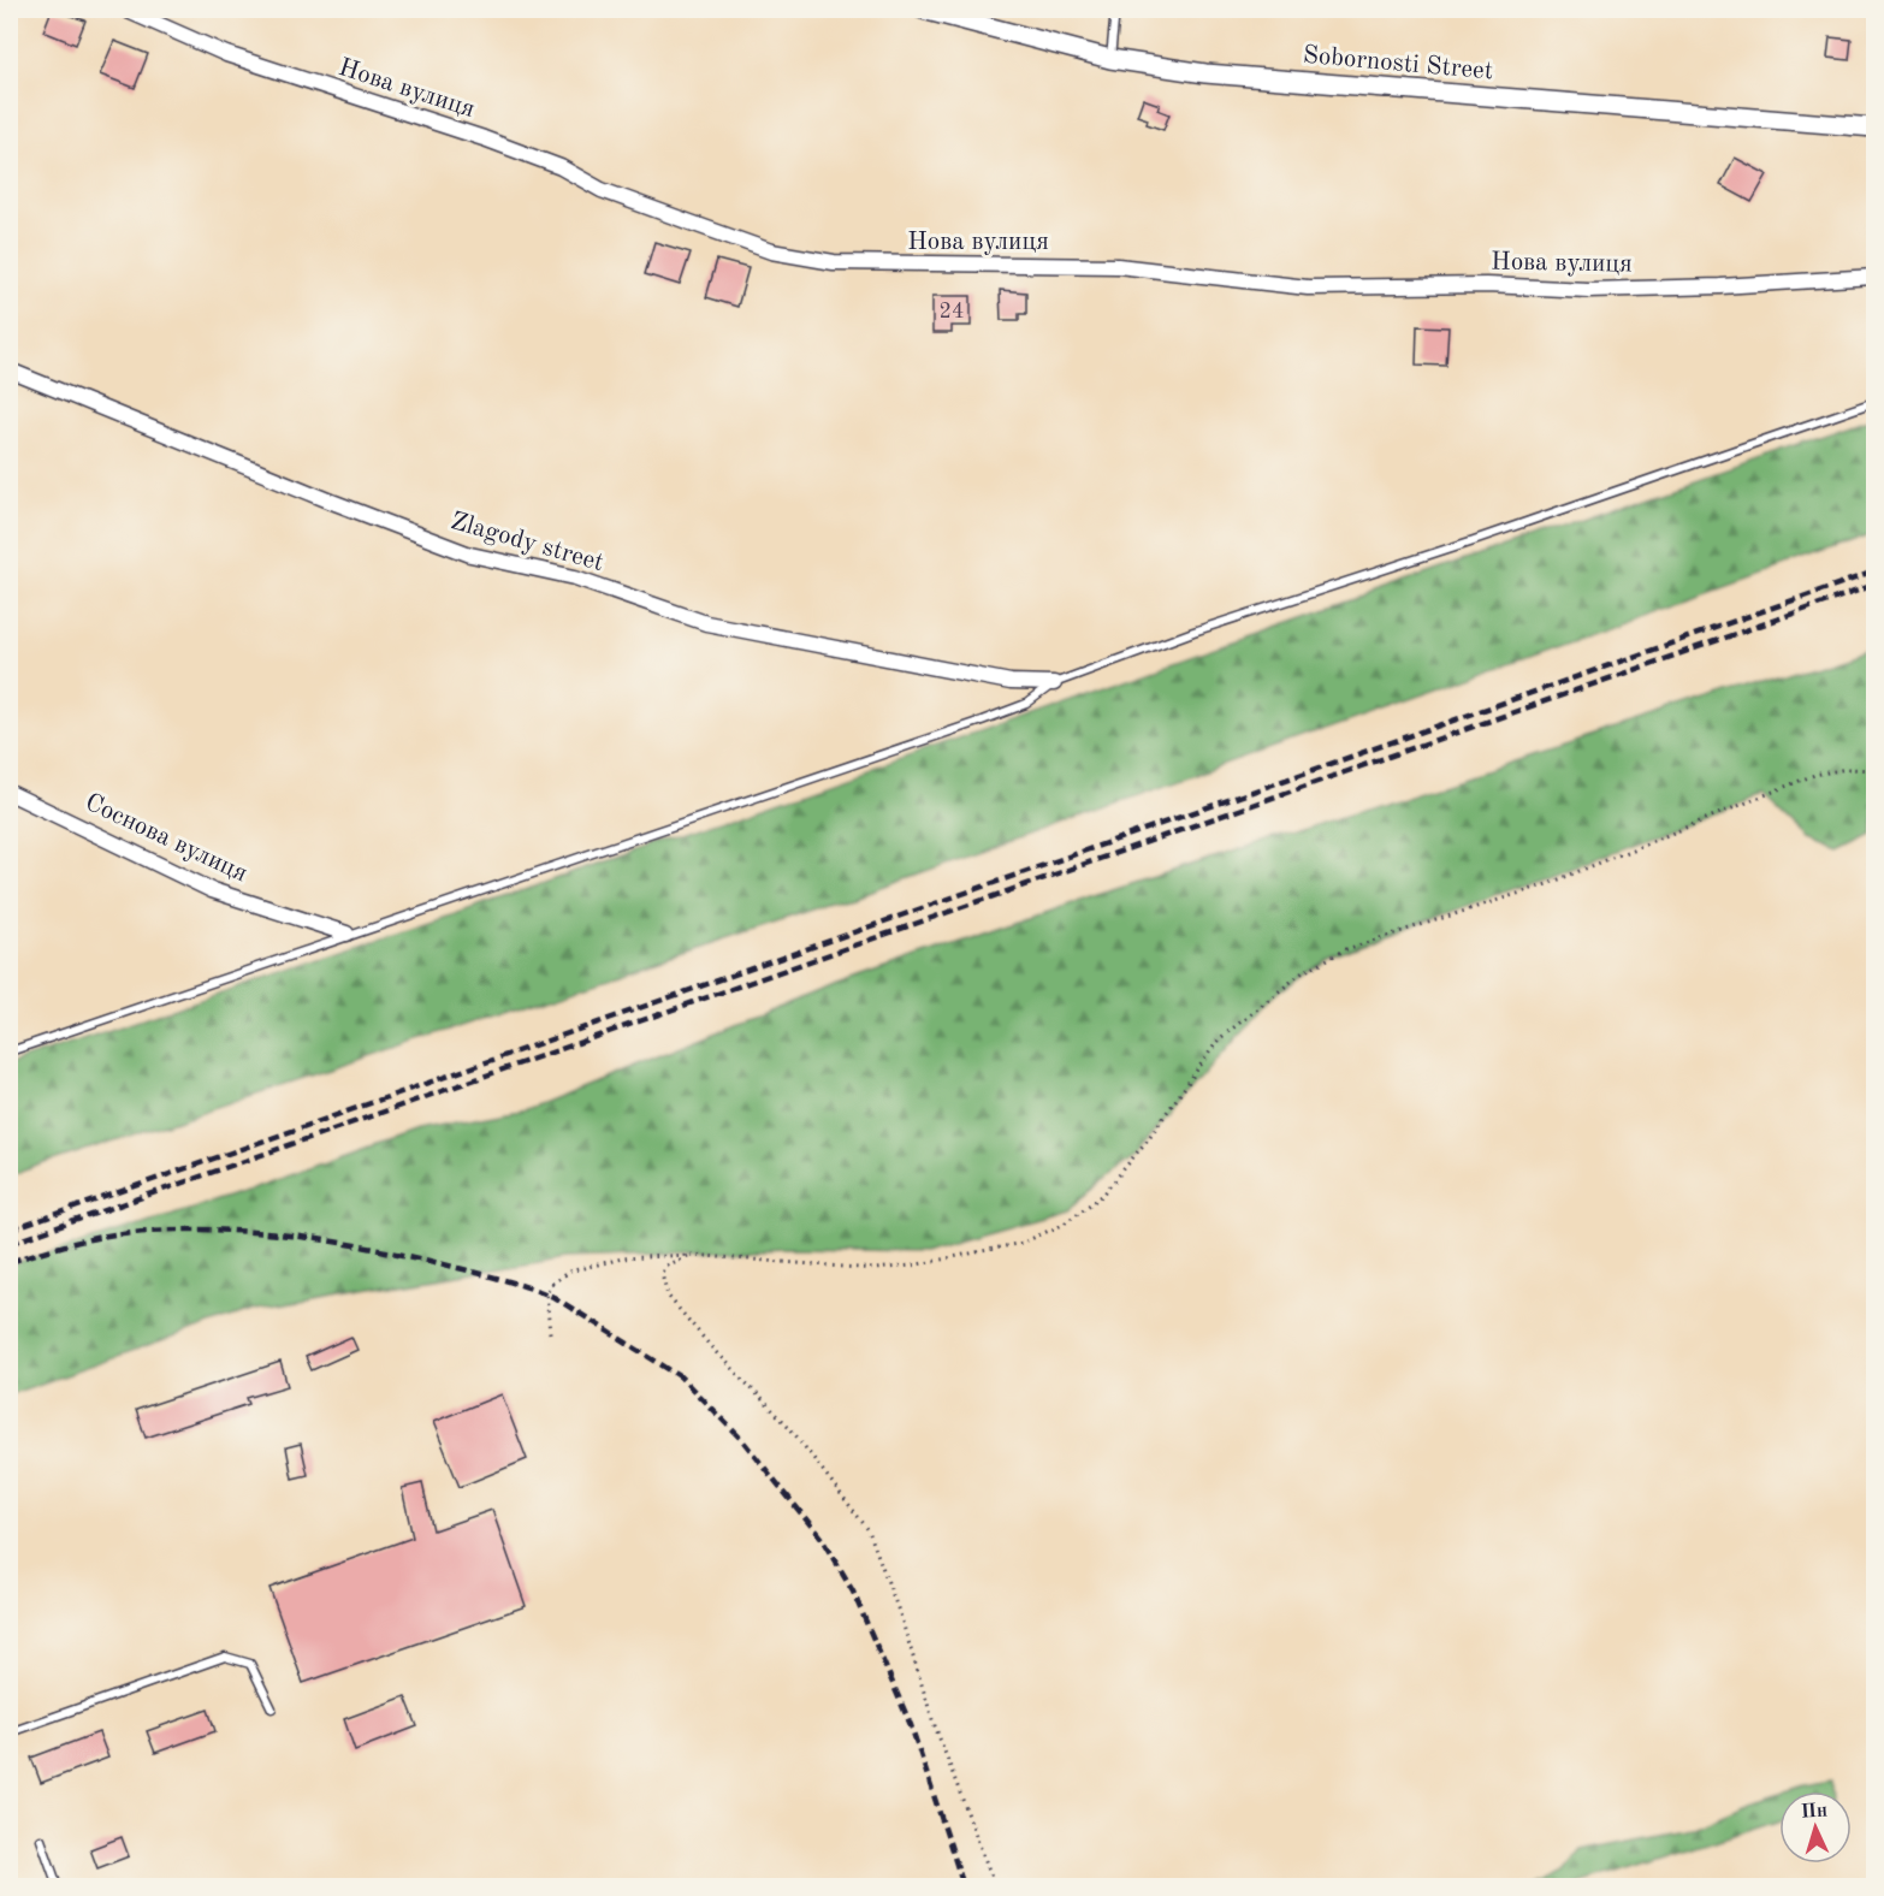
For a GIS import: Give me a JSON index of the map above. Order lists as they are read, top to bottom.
{
  "streets": {
    "street": [
      "Sobornosti Street",
      "Нова вулиця",
      "Zlagody street",
      "Соснова вулиця"
    ]
  },
  "house_numbers": ["24"],
  "north": "top"
}
